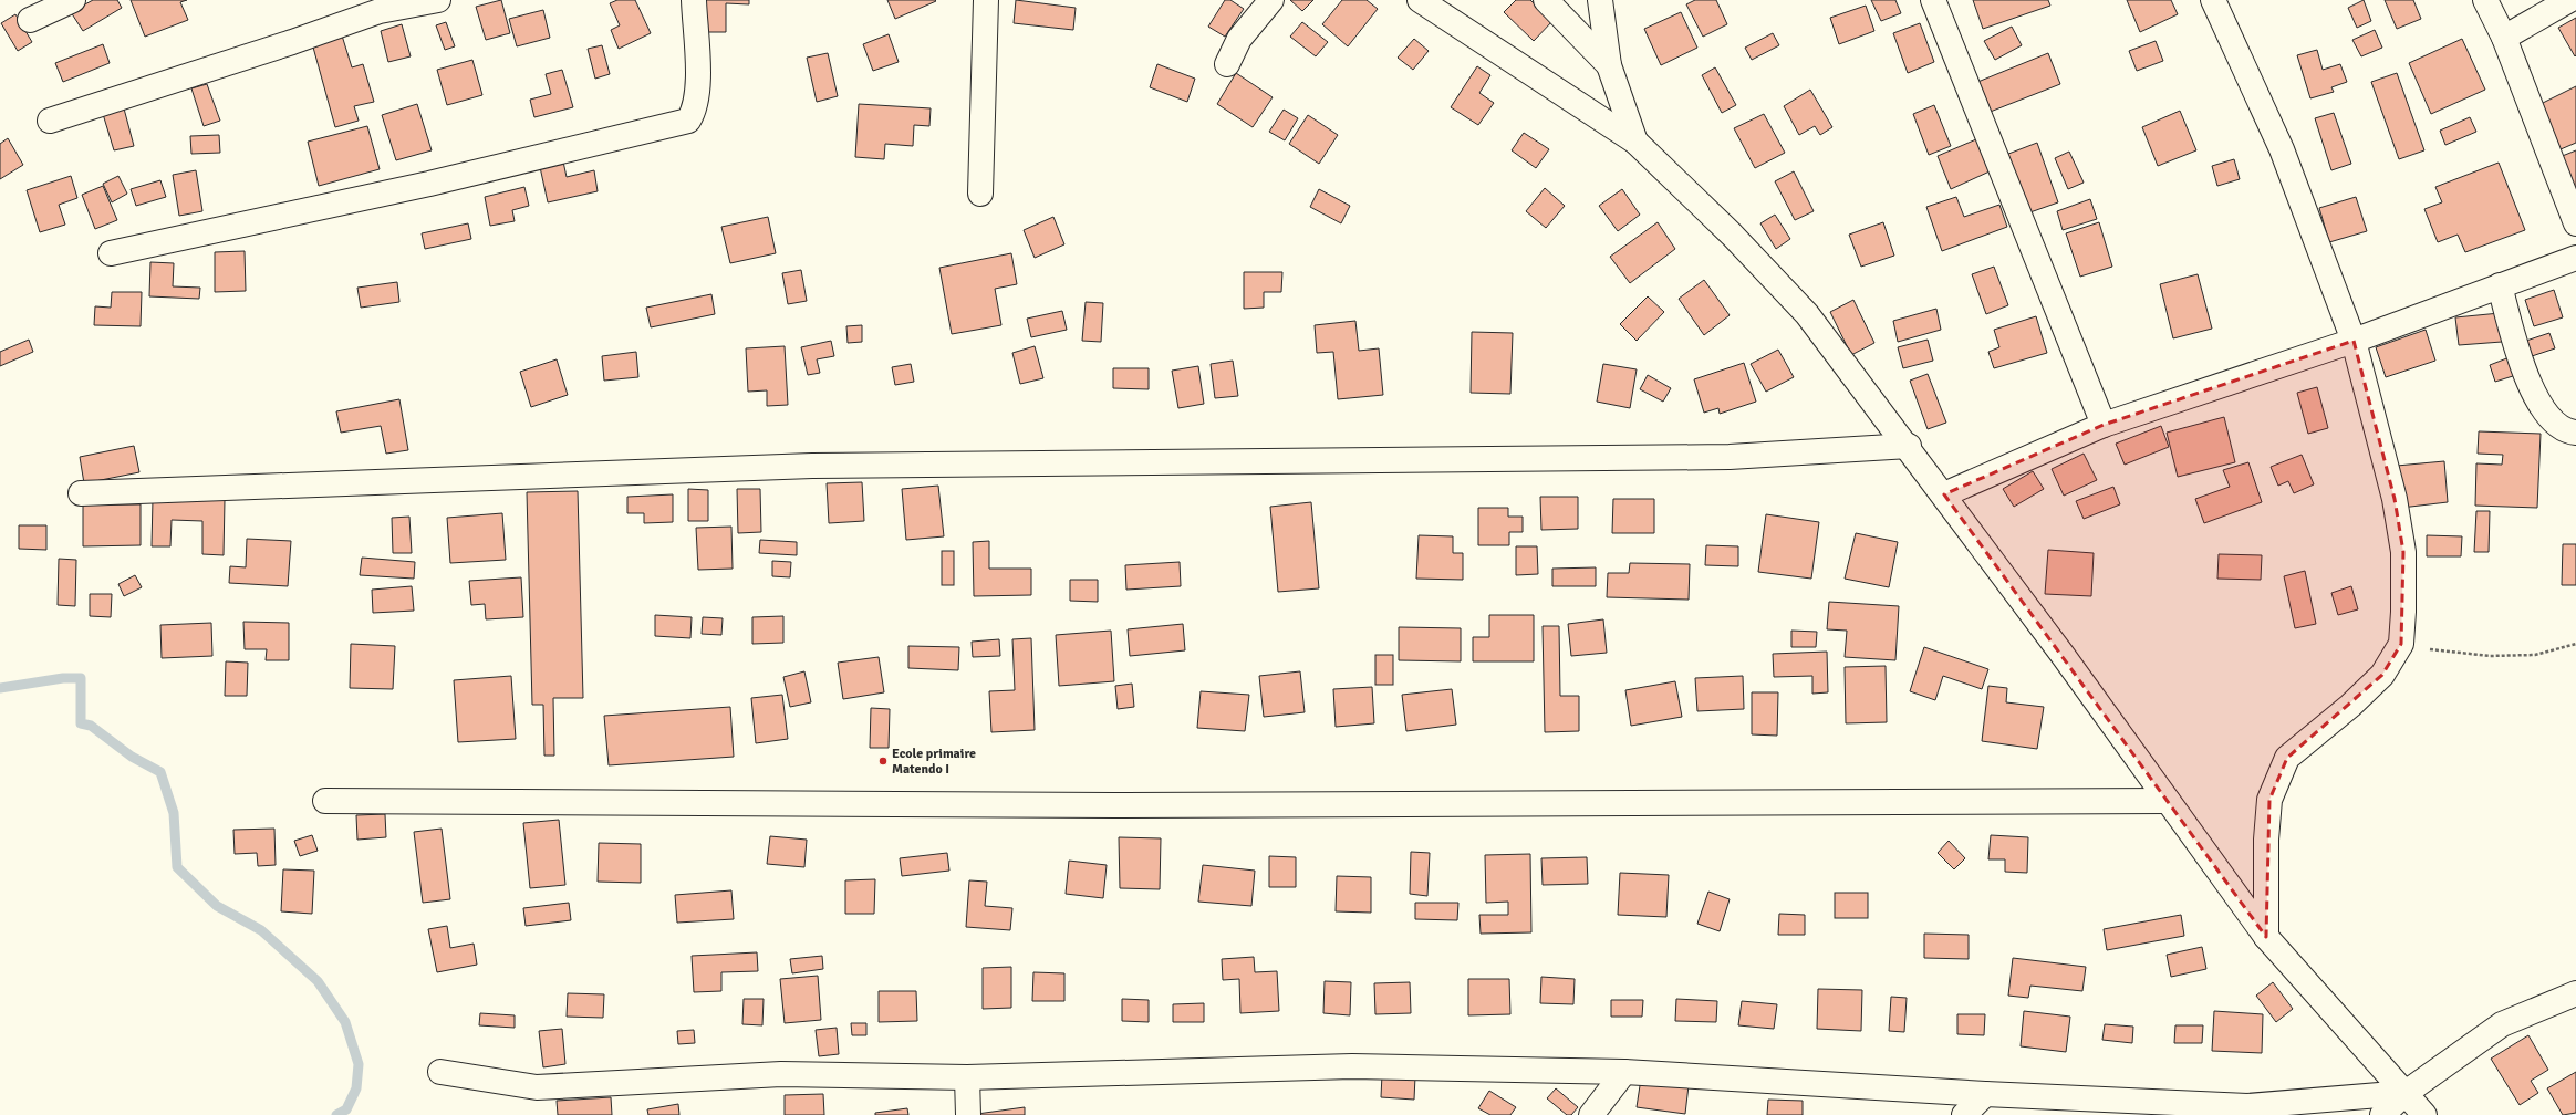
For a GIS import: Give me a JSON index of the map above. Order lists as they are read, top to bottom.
{
  "places": ["Ecole primaire Matendo I"]
}
